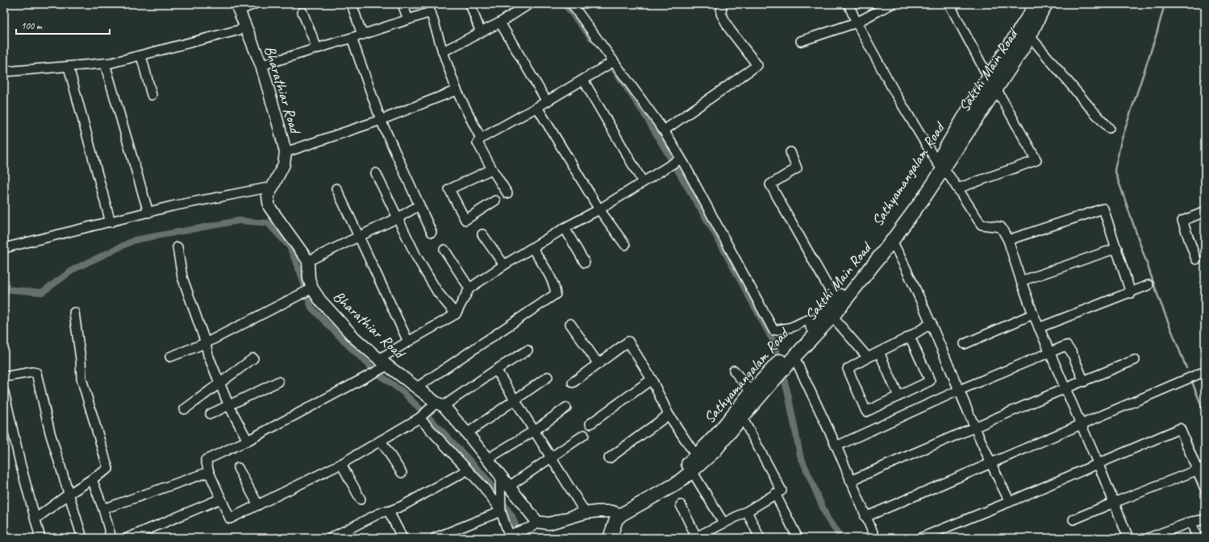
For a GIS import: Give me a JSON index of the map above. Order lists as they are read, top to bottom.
{
  "streets": {
    "highway": ["Sakthi Main Road", "Sathyamangalam Road"],
    "main road": ["Bharathiar Road"]
  },
  "crossings": [
    ["Sakthi Main Road", "Sathyamangalam Road"]
  ],
  "scale_bar": "100 m"
}
